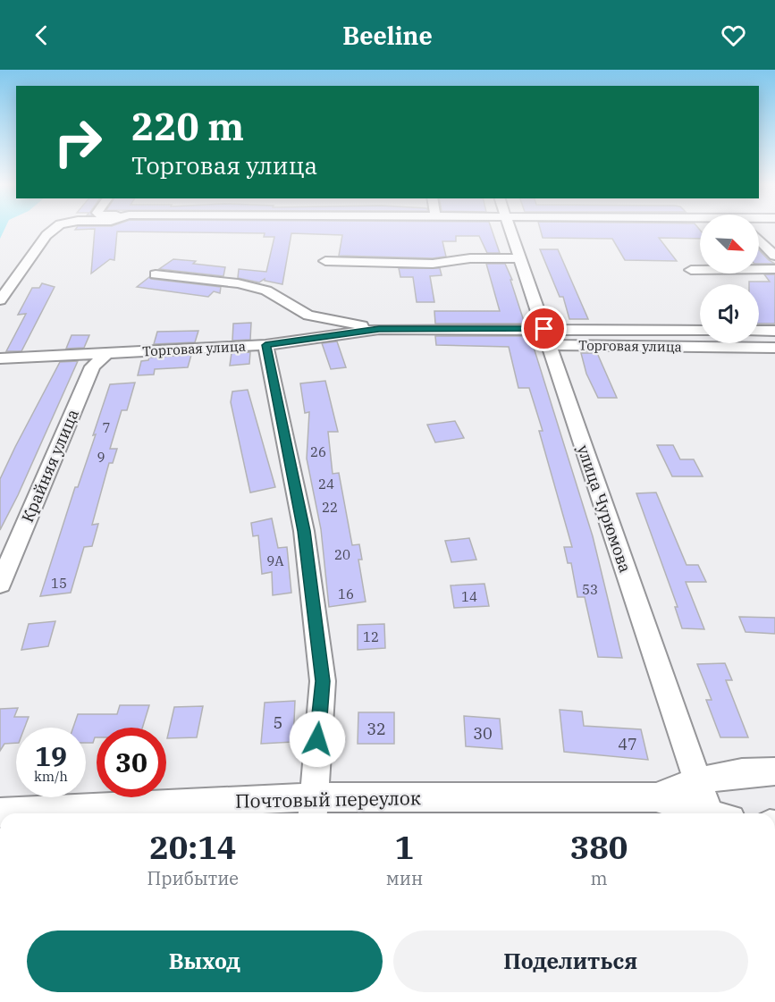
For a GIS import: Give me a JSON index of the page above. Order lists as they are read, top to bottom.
{
  "streets": {
    "street": [
      "Торговая улица",
      "Крайняя улица",
      "улица Чурюмова",
      "Почтовый переулок"
    ]
  },
  "crossings": [
    ["Торговая улица", "Крайняя улица"],
    ["Торговая улица", "улица Чурюмова"],
    ["улица Чурюмова", "Почтовый переулок"]
  ],
  "house_numbers": [
    "7",
    "26",
    "9",
    "24",
    "22",
    "20",
    "9А",
    "15",
    "53",
    "16",
    "14",
    "12",
    "5",
    "32",
    "30",
    "47"
  ],
  "north": "bottom right",
  "page": {
    "header": "Beeline",
    "turn": ["220 m", "Торговая улица"],
    "speed": "19 km/h",
    "limit": "30",
    "eta": [
      "20:14",
      "Прибытие",
      "1",
      "мин",
      "380",
      "m"
    ],
    "buttons": ["Выход", "Поделиться"]
  }
}
